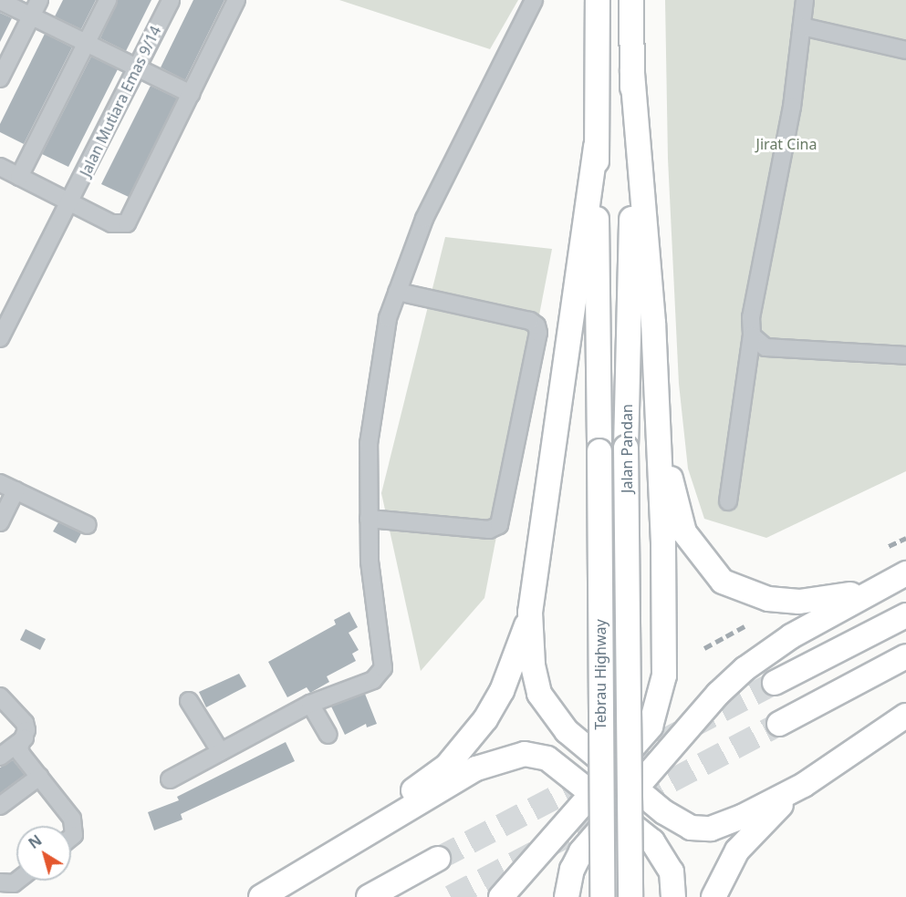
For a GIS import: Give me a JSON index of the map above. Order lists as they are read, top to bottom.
{
  "streets": {
    "highway": ["Jalan Pandan", "Tebrau Highway"],
    "street": ["Jalan Mutiara Emas 9/14"]
  },
  "crossings": [
    ["Jalan Pandan", "Tebrau Highway"]
  ],
  "parks": ["Jirat Cina"],
  "north": "top left"
}
